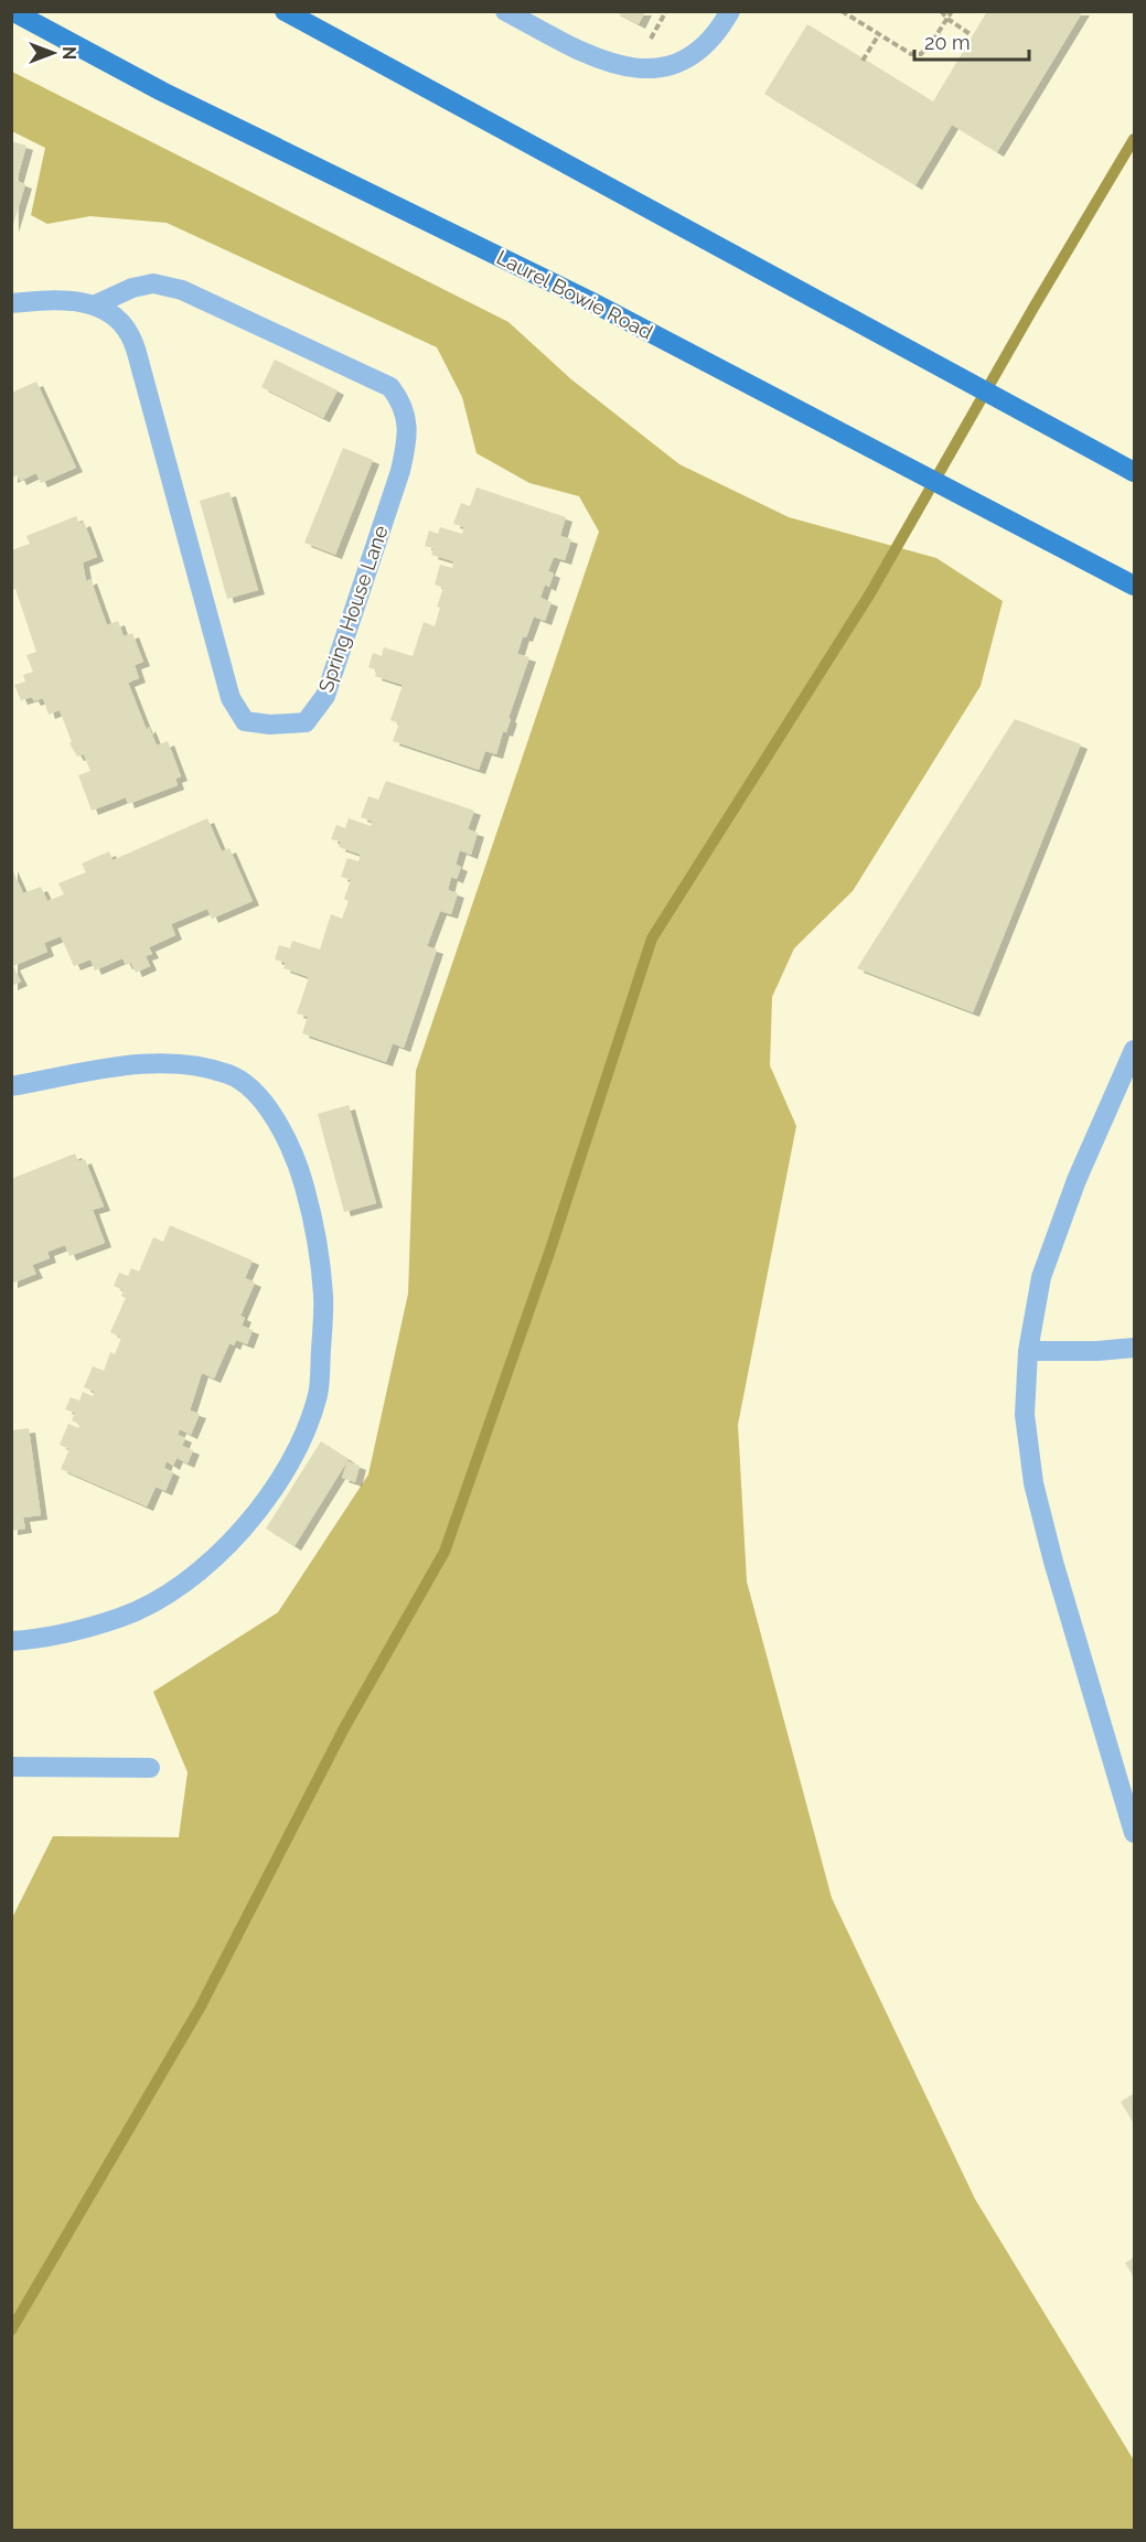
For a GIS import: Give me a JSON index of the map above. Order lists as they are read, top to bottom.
{
  "streets": {
    "main road": ["Laurel Bowie Road"],
    "street": ["Spring House Lane"]
  },
  "scale_bar": "20 m",
  "north": "right"
}
